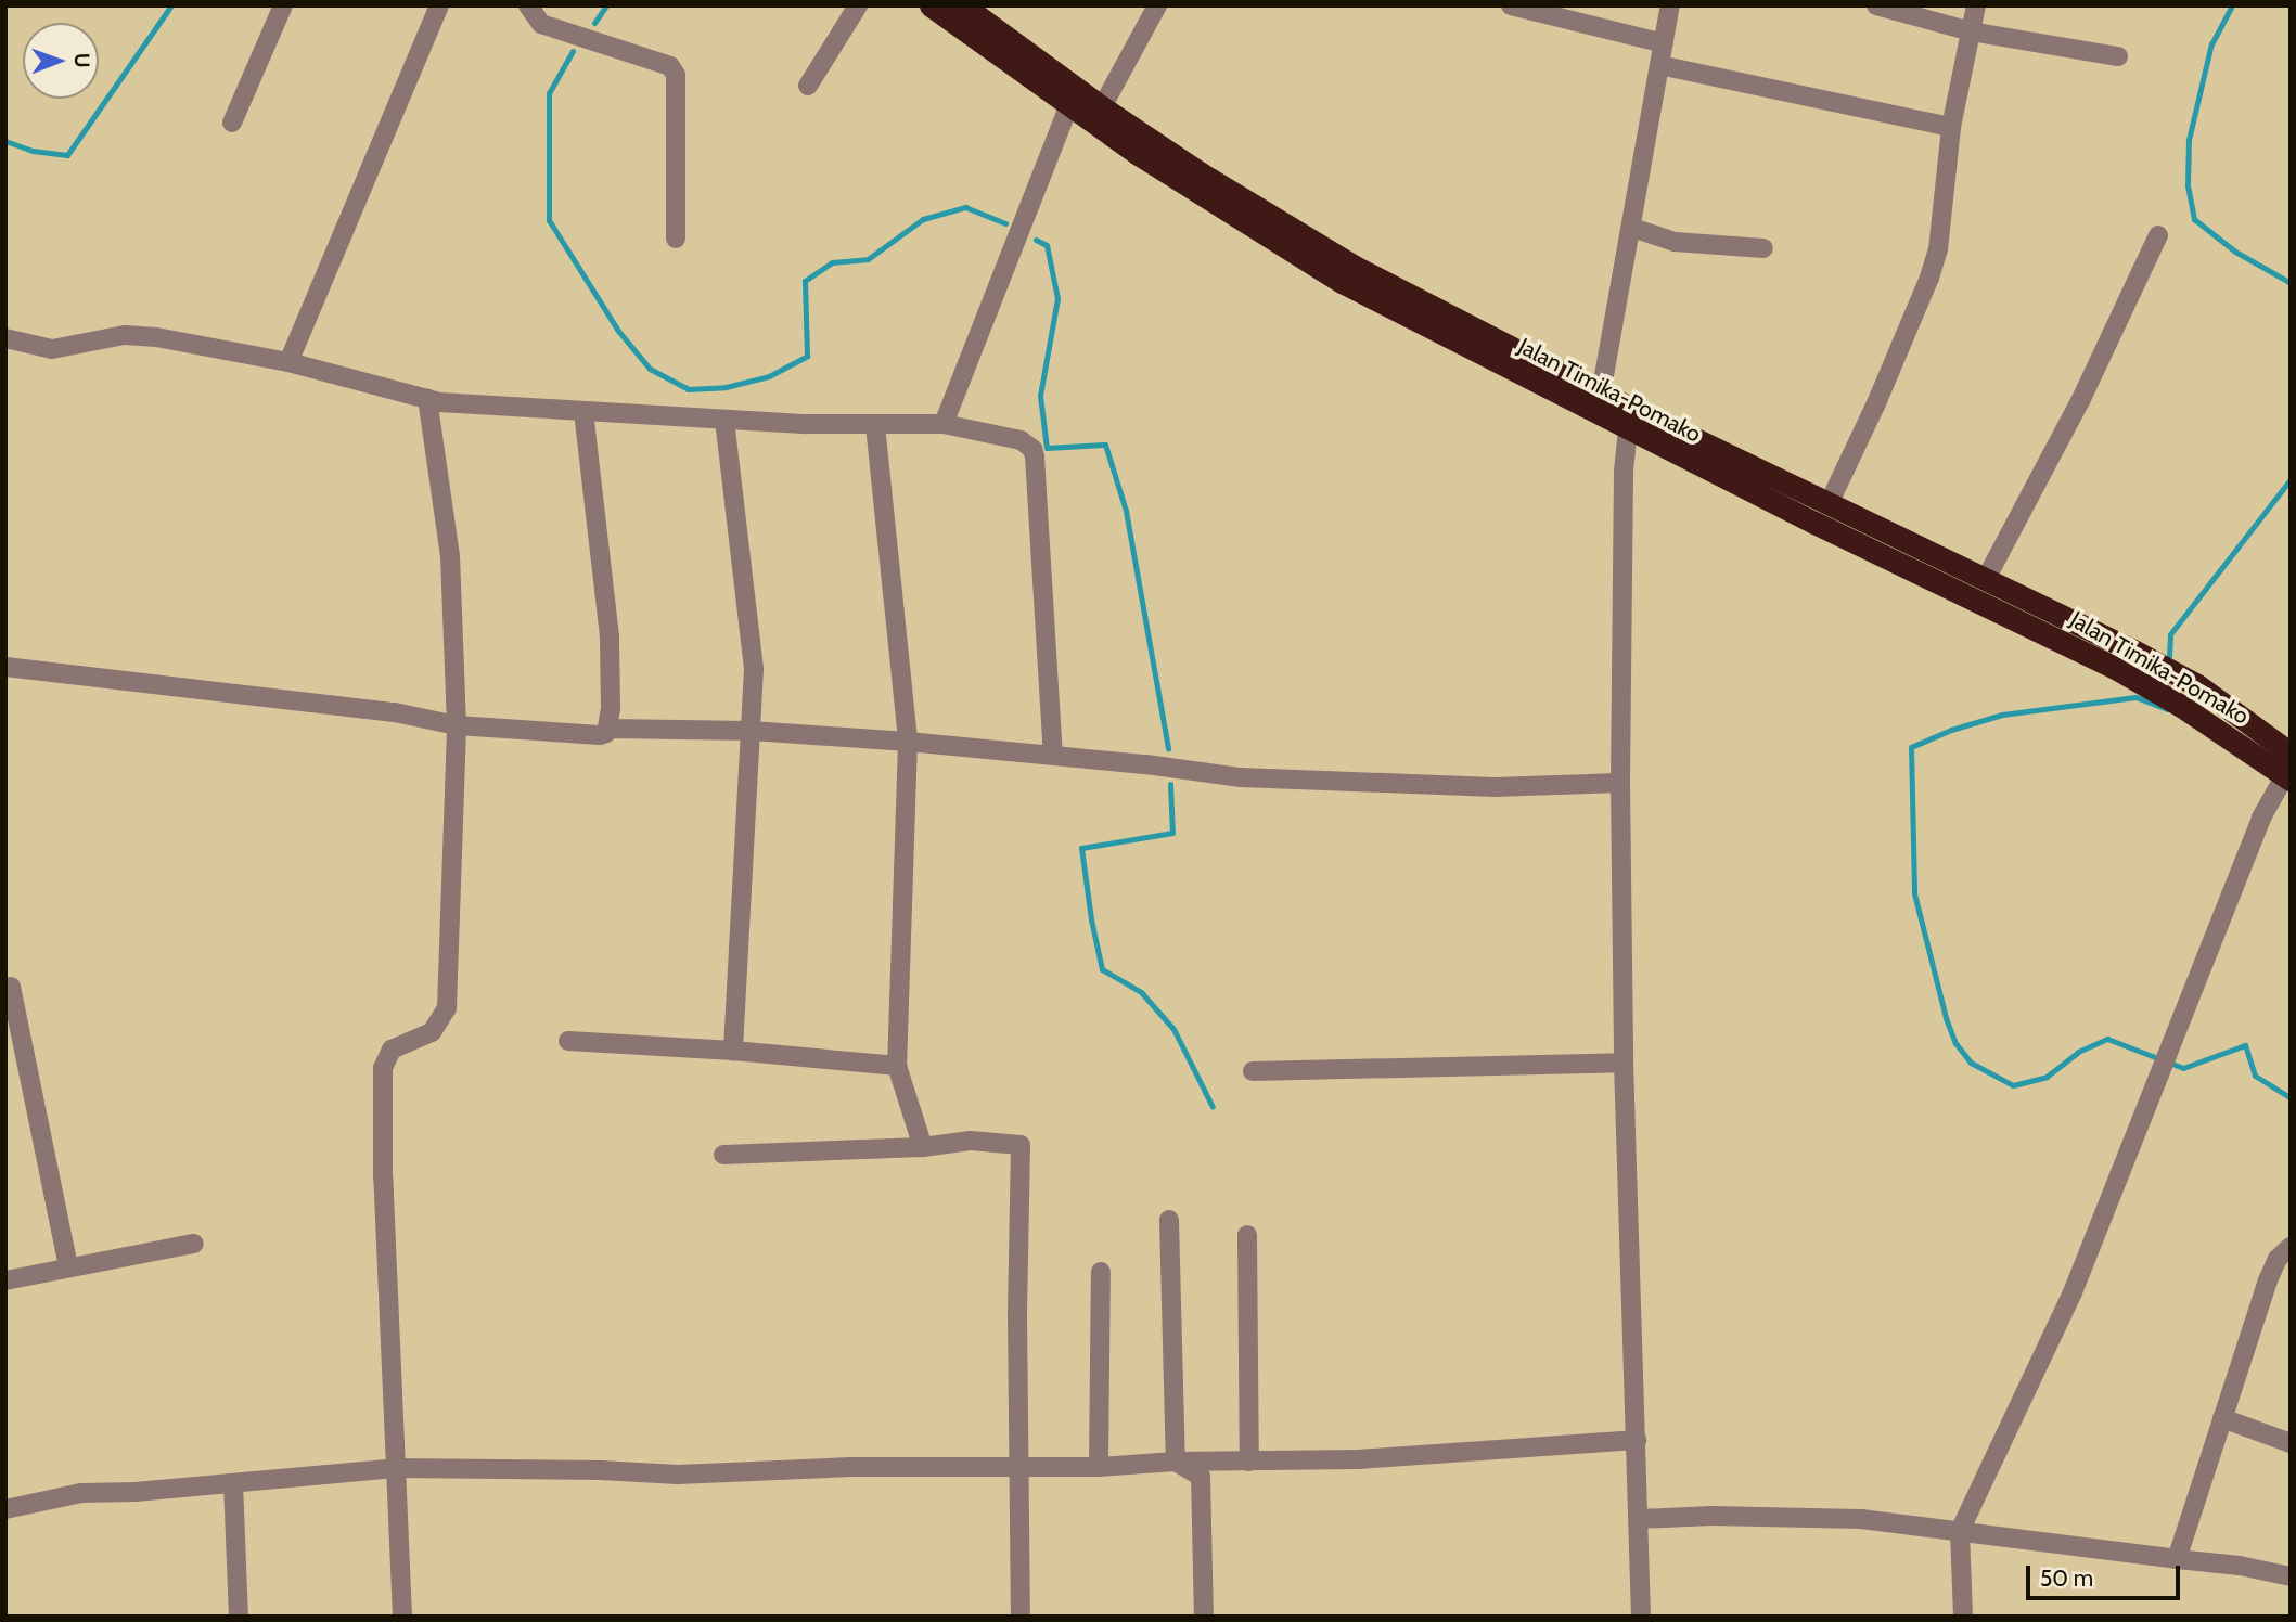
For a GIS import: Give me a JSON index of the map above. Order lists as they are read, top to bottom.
{
  "streets": {
    "highway": ["Jalan Timika-Pomako"]
  },
  "scale_bar": "50 m",
  "north": "right"
}
